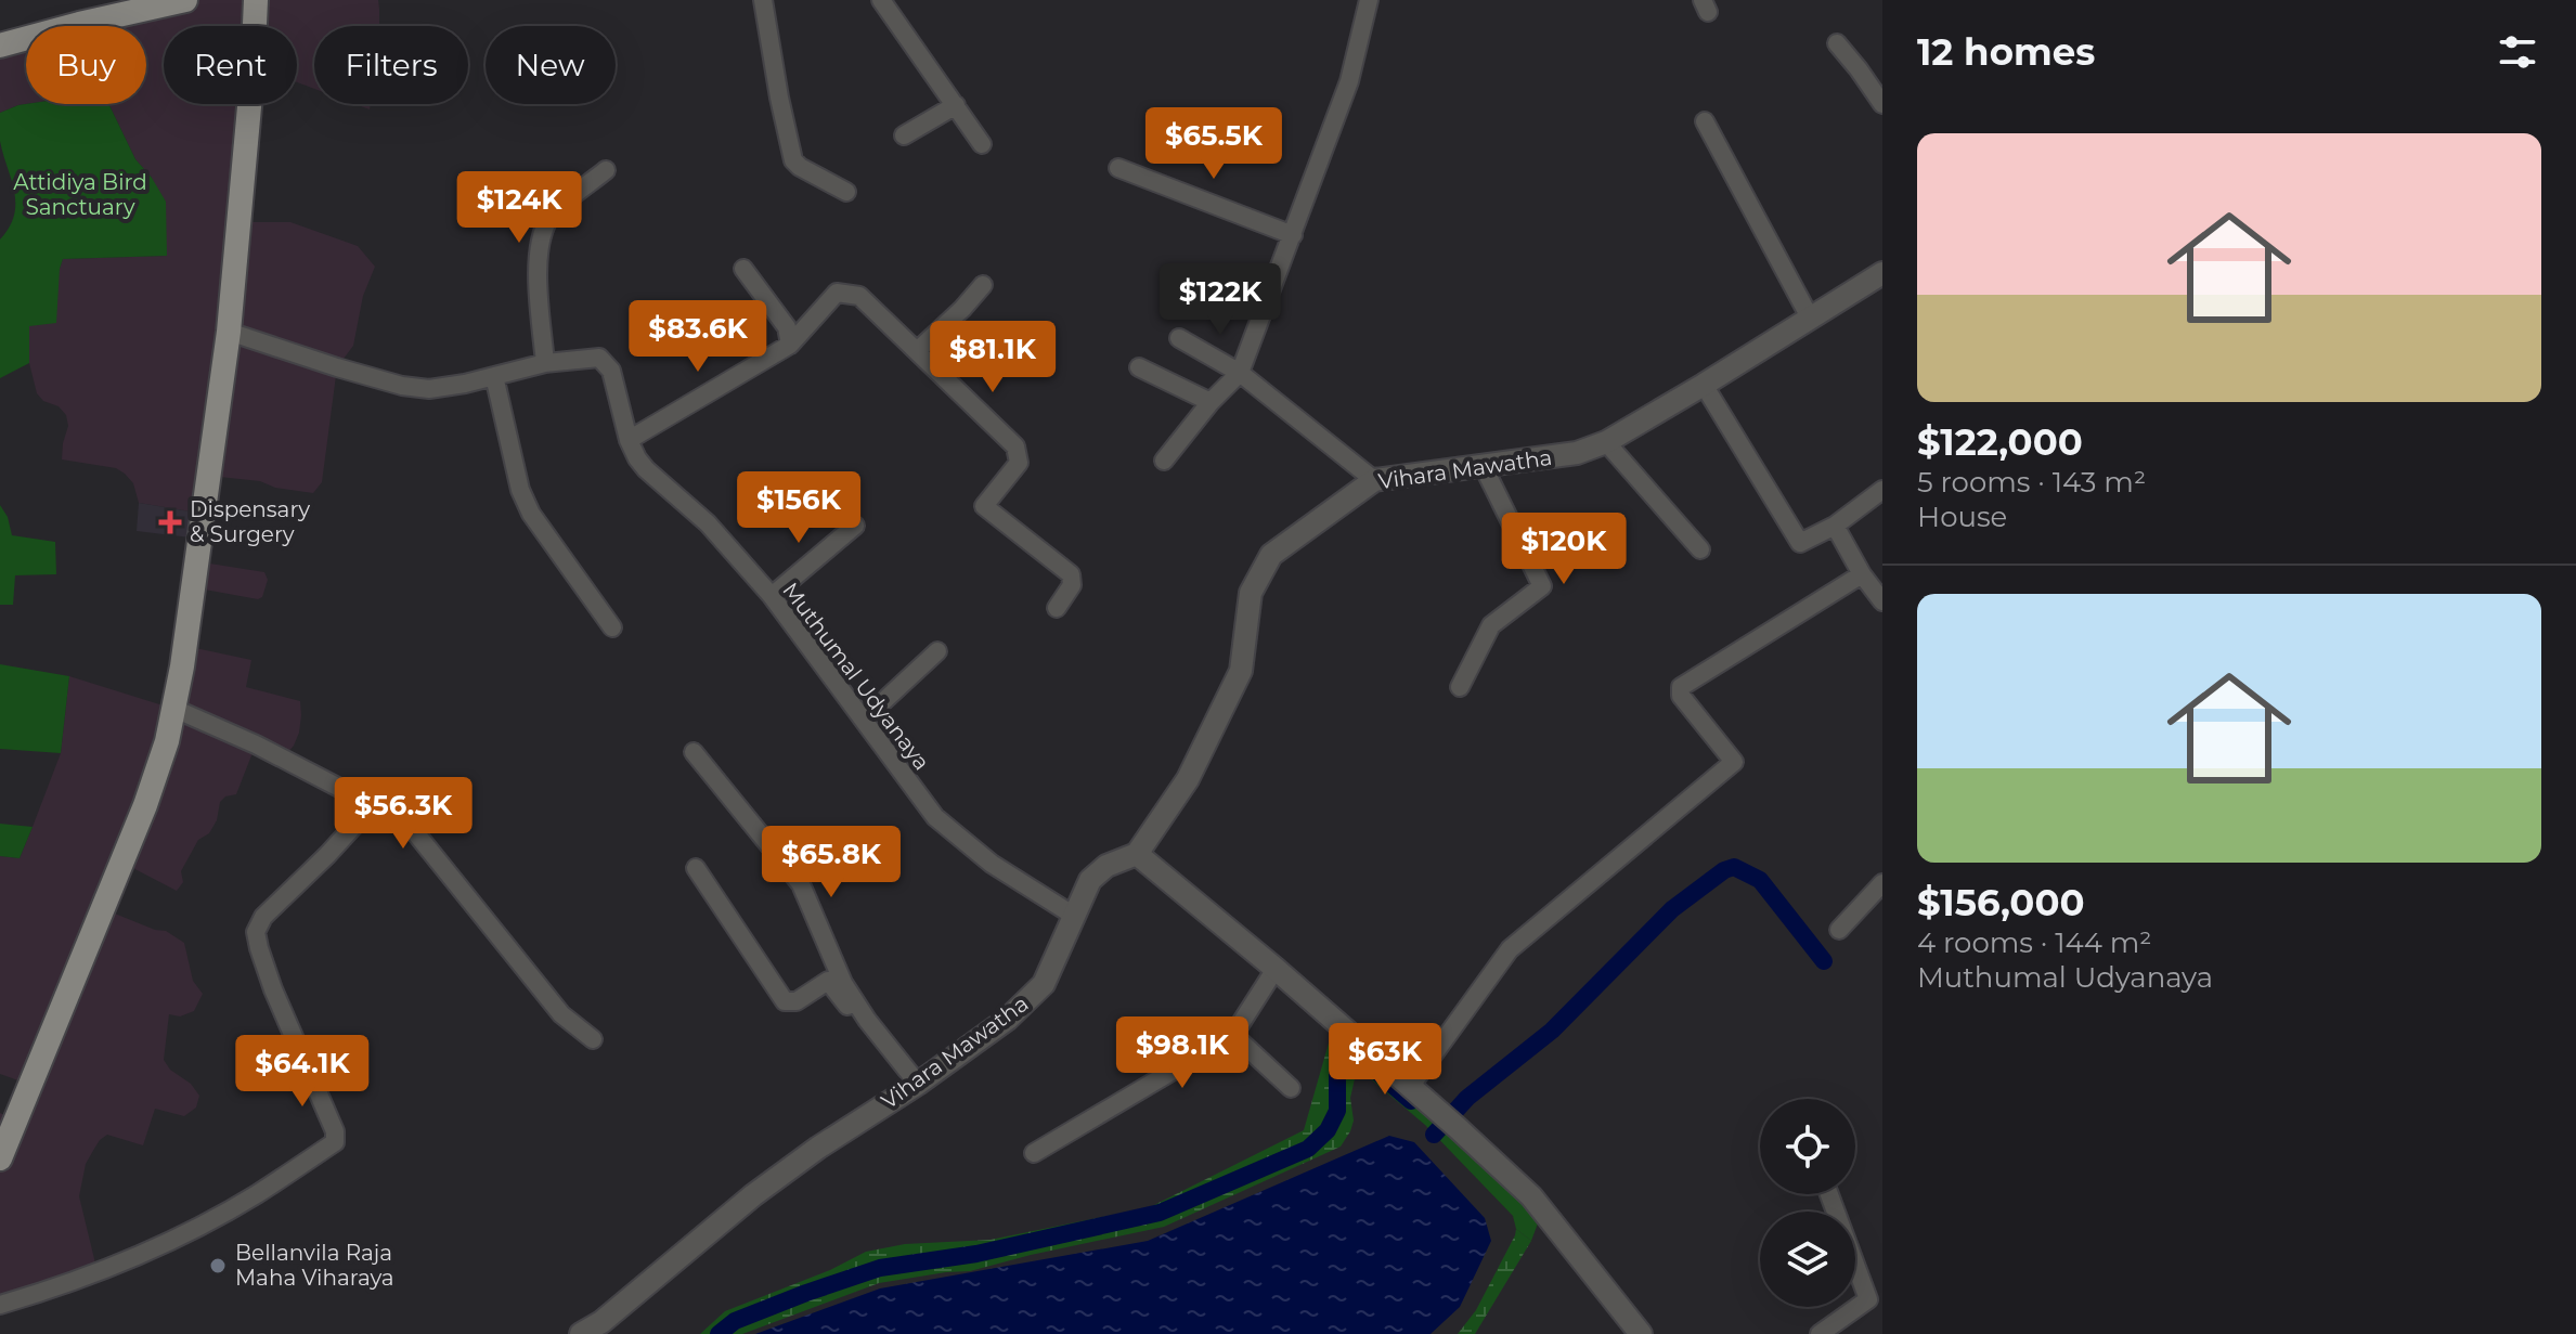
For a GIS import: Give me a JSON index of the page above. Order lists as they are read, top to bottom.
{
  "streets": {
    "street": ["Vihara Mawatha", "Muthumal Udyanaya"]
  },
  "crossings": [
    ["Vihara Mawatha", "Muthumal Udyanaya"]
  ],
  "parks": ["Attidiya Bird Sanctuary"],
  "places": {
    "health": ["Dispensary & Surgery"],
    "other": ["Bellanvila Raja Maha Viharaya"]
  },
  "page": {
    "heading": "12 homes",
    "chip": [
      "Buy",
      "Rent",
      "Filters",
      "New"
    ],
    "list": [
      {
        "name": "$122,000",
        "note": "5 rooms · 143 m² · House"
      },
      {
        "name": "$156,000",
        "note": "4 rooms · 144 m² · Muthumal Udyanaya"
      }
    ],
    "price": [
      "$65.5K",
      "$124K",
      "$122K",
      "$83.6K",
      "$81.1K",
      "$156K",
      "$120K",
      "$56.3K",
      "$65.8K",
      "$98.1K",
      "$63K",
      "$64.1K"
    ]
  }
}
